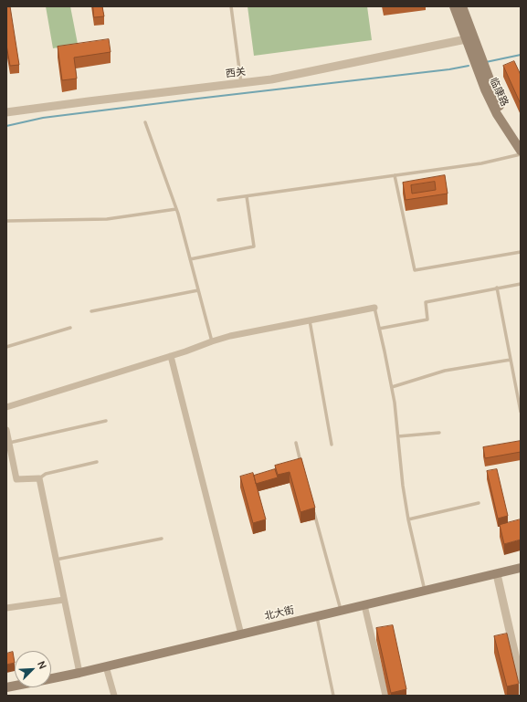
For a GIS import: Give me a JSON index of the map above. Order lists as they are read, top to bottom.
{
  "streets": {
    "main road": ["临康路", "北大街"],
    "street": ["西关"]
  },
  "crossings": [
    ["西关", "临康路"]
  ],
  "north": "top right"
}
